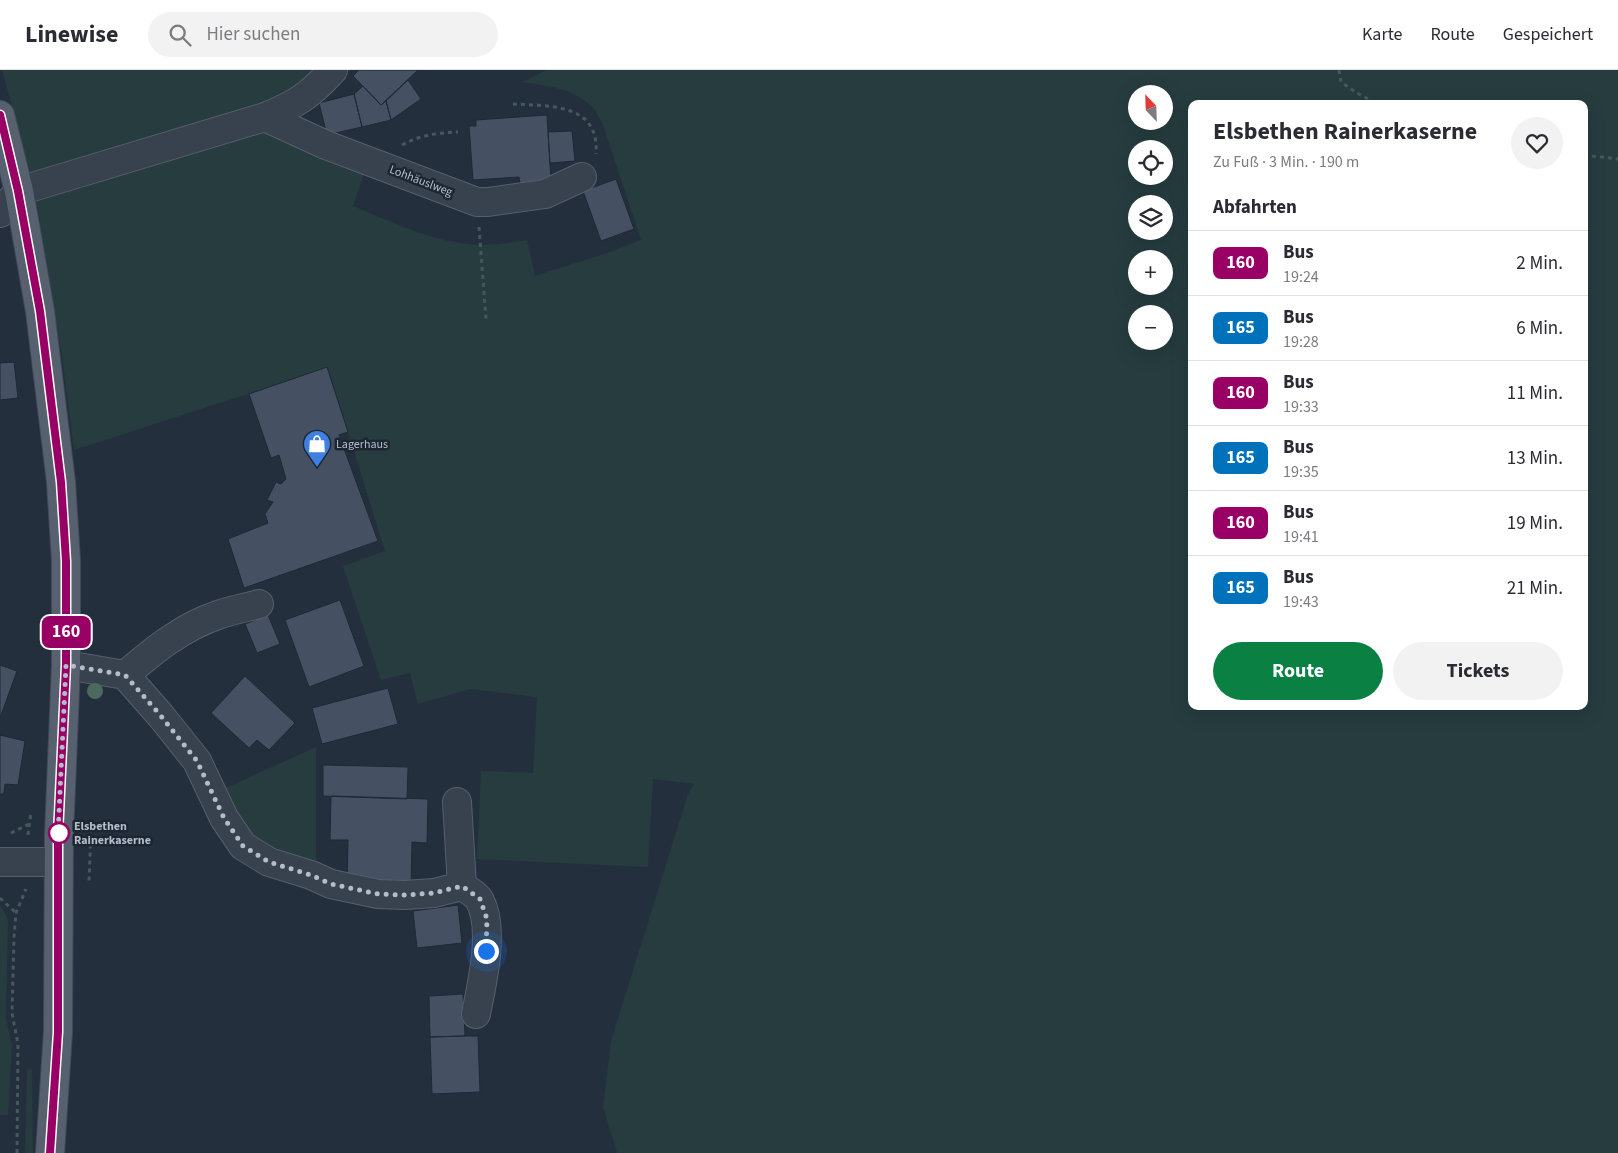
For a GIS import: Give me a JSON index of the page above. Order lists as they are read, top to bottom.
{
  "streets": {
    "street": ["Lohhäuslweg"]
  },
  "places": {
    "shop": ["Lagerhaus"],
    "other": ["Elsbethen Rainerkaserne"]
  },
  "lines": ["bus line 160"],
  "north": "top left",
  "page": {
    "header": "Linewise",
    "search": "Hier suchen",
    "nav": ["Karte", "Route", "Gespeichert"],
    "on_map": "160",
    "map_buttons": ["+", "−"],
    "heading": [
      ["Elsbethen Rainerkaserne", "Zu Fuß · 3 Min. · 190 m"],
      "Abfahrten"
    ],
    "list": [
      {
        "mark": "160",
        "name": "Bus",
        "note": "19:24",
        "value": "2 Min."
      },
      {
        "mark": "165",
        "name": "Bus",
        "note": "19:28",
        "value": "6 Min."
      },
      {
        "mark": "160",
        "name": "Bus",
        "note": "19:33",
        "value": "11 Min."
      },
      {
        "mark": "165",
        "name": "Bus",
        "note": "19:35",
        "value": "13 Min."
      },
      {
        "mark": "160",
        "name": "Bus",
        "note": "19:41",
        "value": "19 Min."
      },
      {
        "mark": "165",
        "name": "Bus",
        "note": "19:43",
        "value": "21 Min."
      }
    ],
    "buttons": ["Route", "Tickets"]
  }
}
